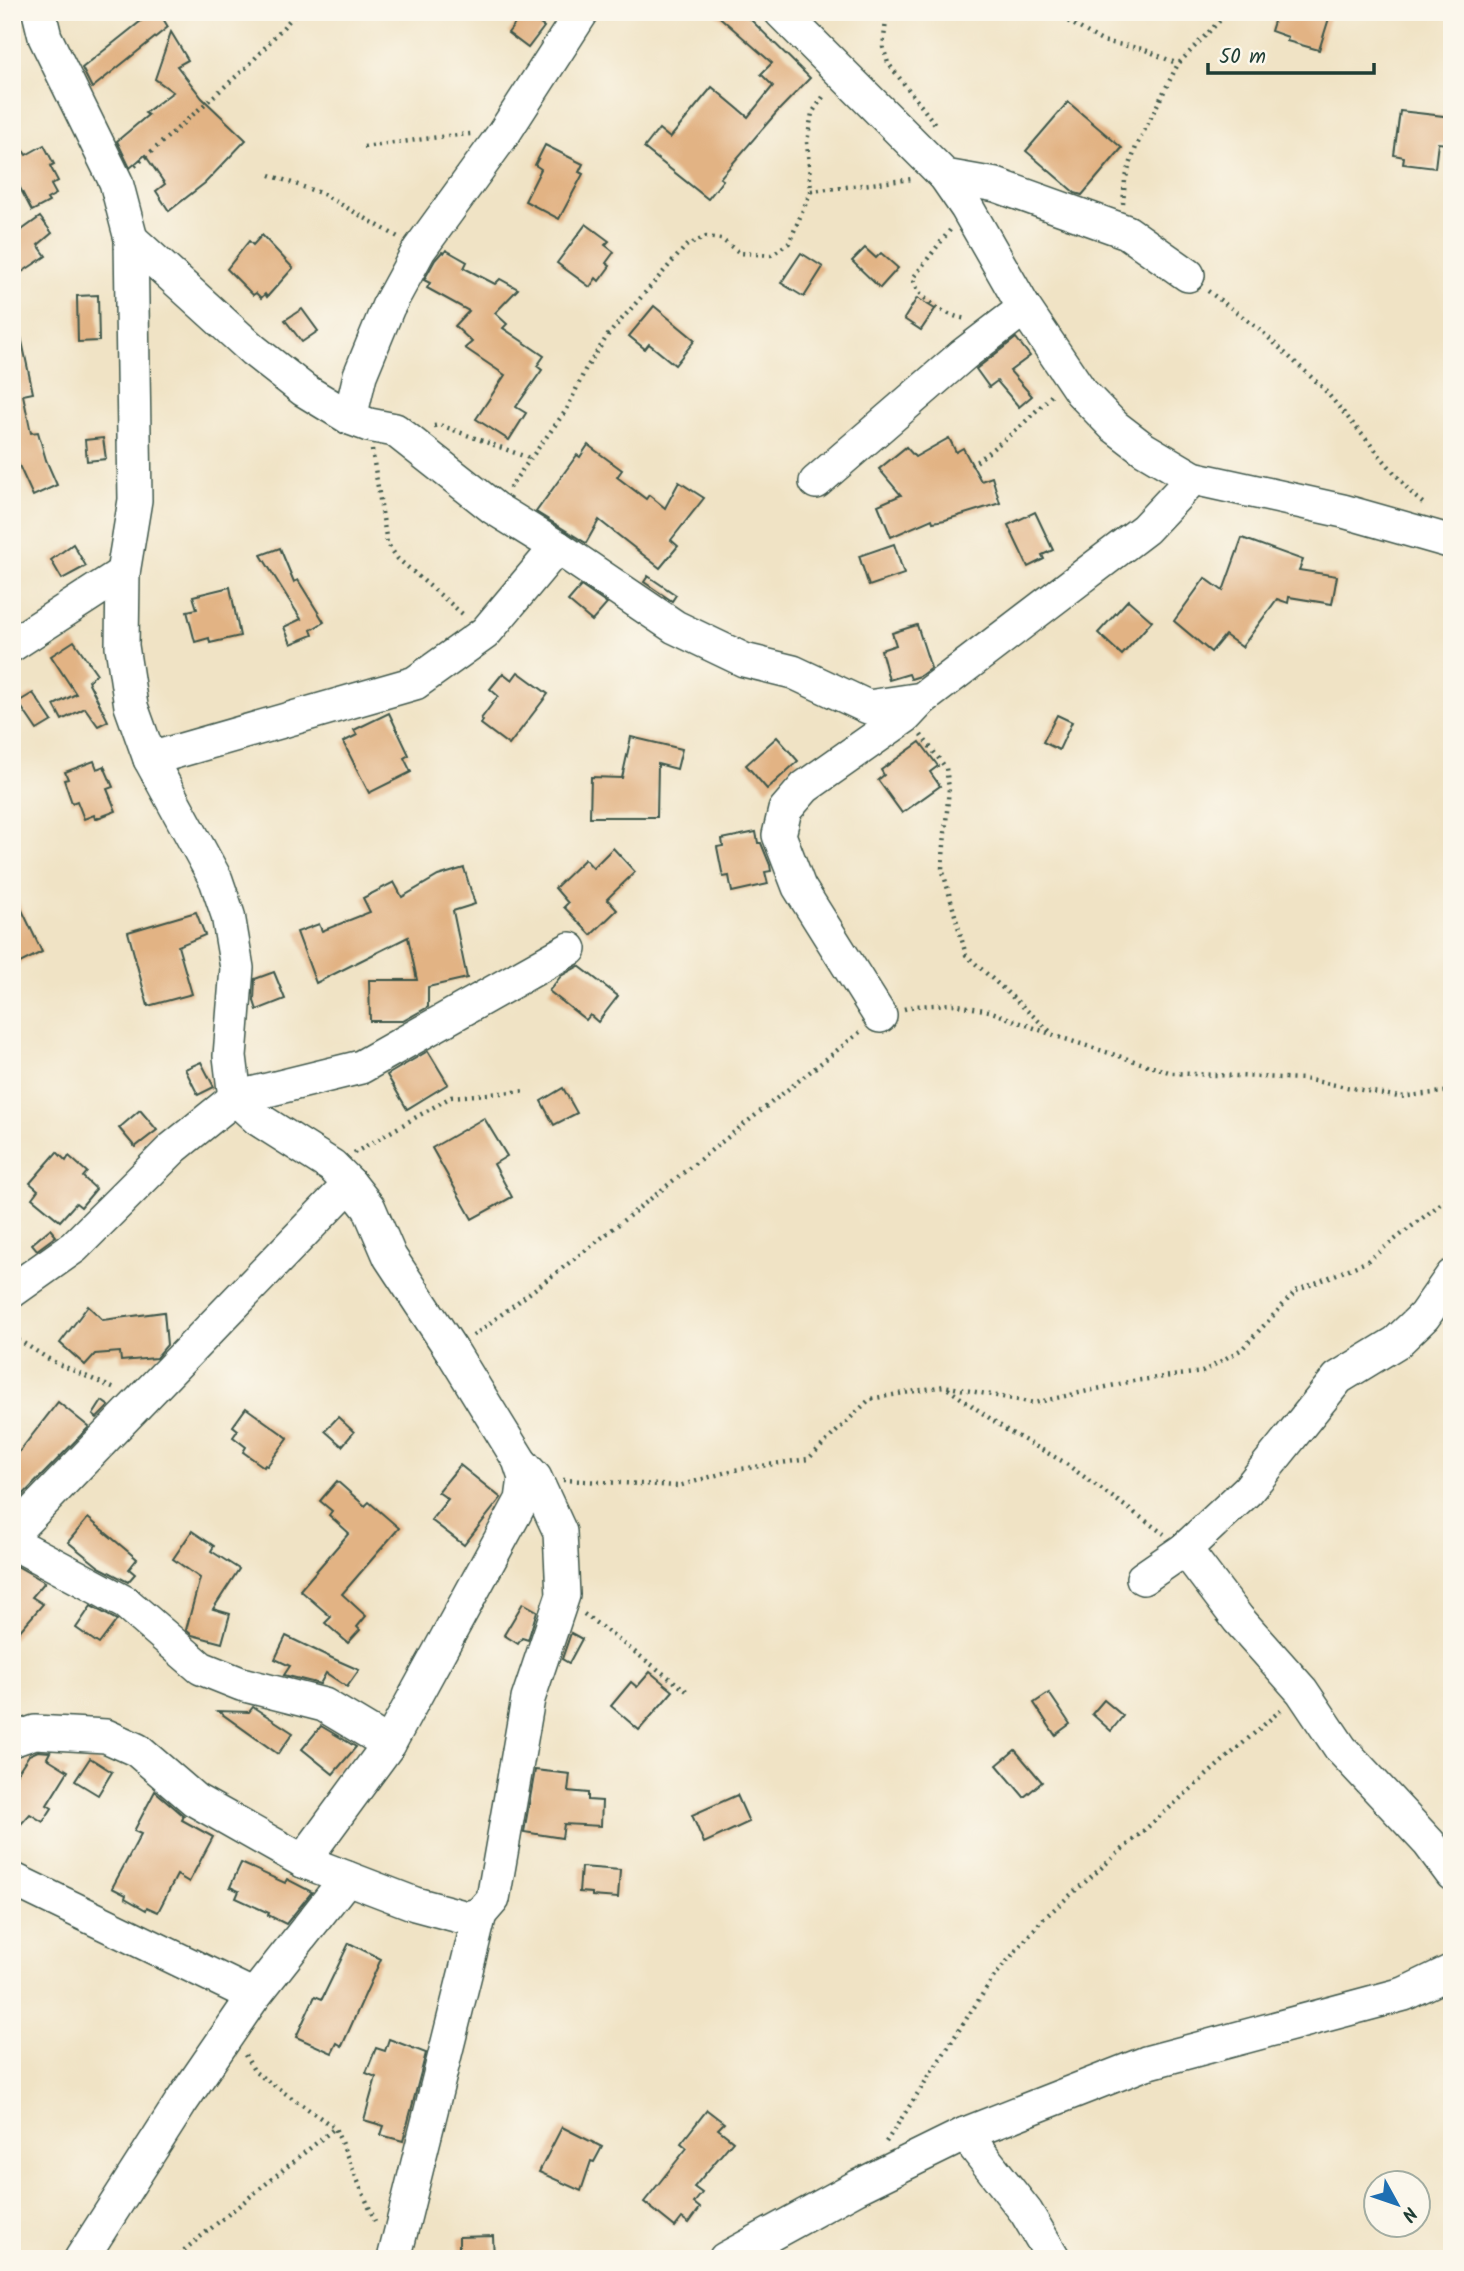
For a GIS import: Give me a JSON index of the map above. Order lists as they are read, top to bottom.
{
  "scale_bar": "50 m",
  "north": "bottom right"
}
